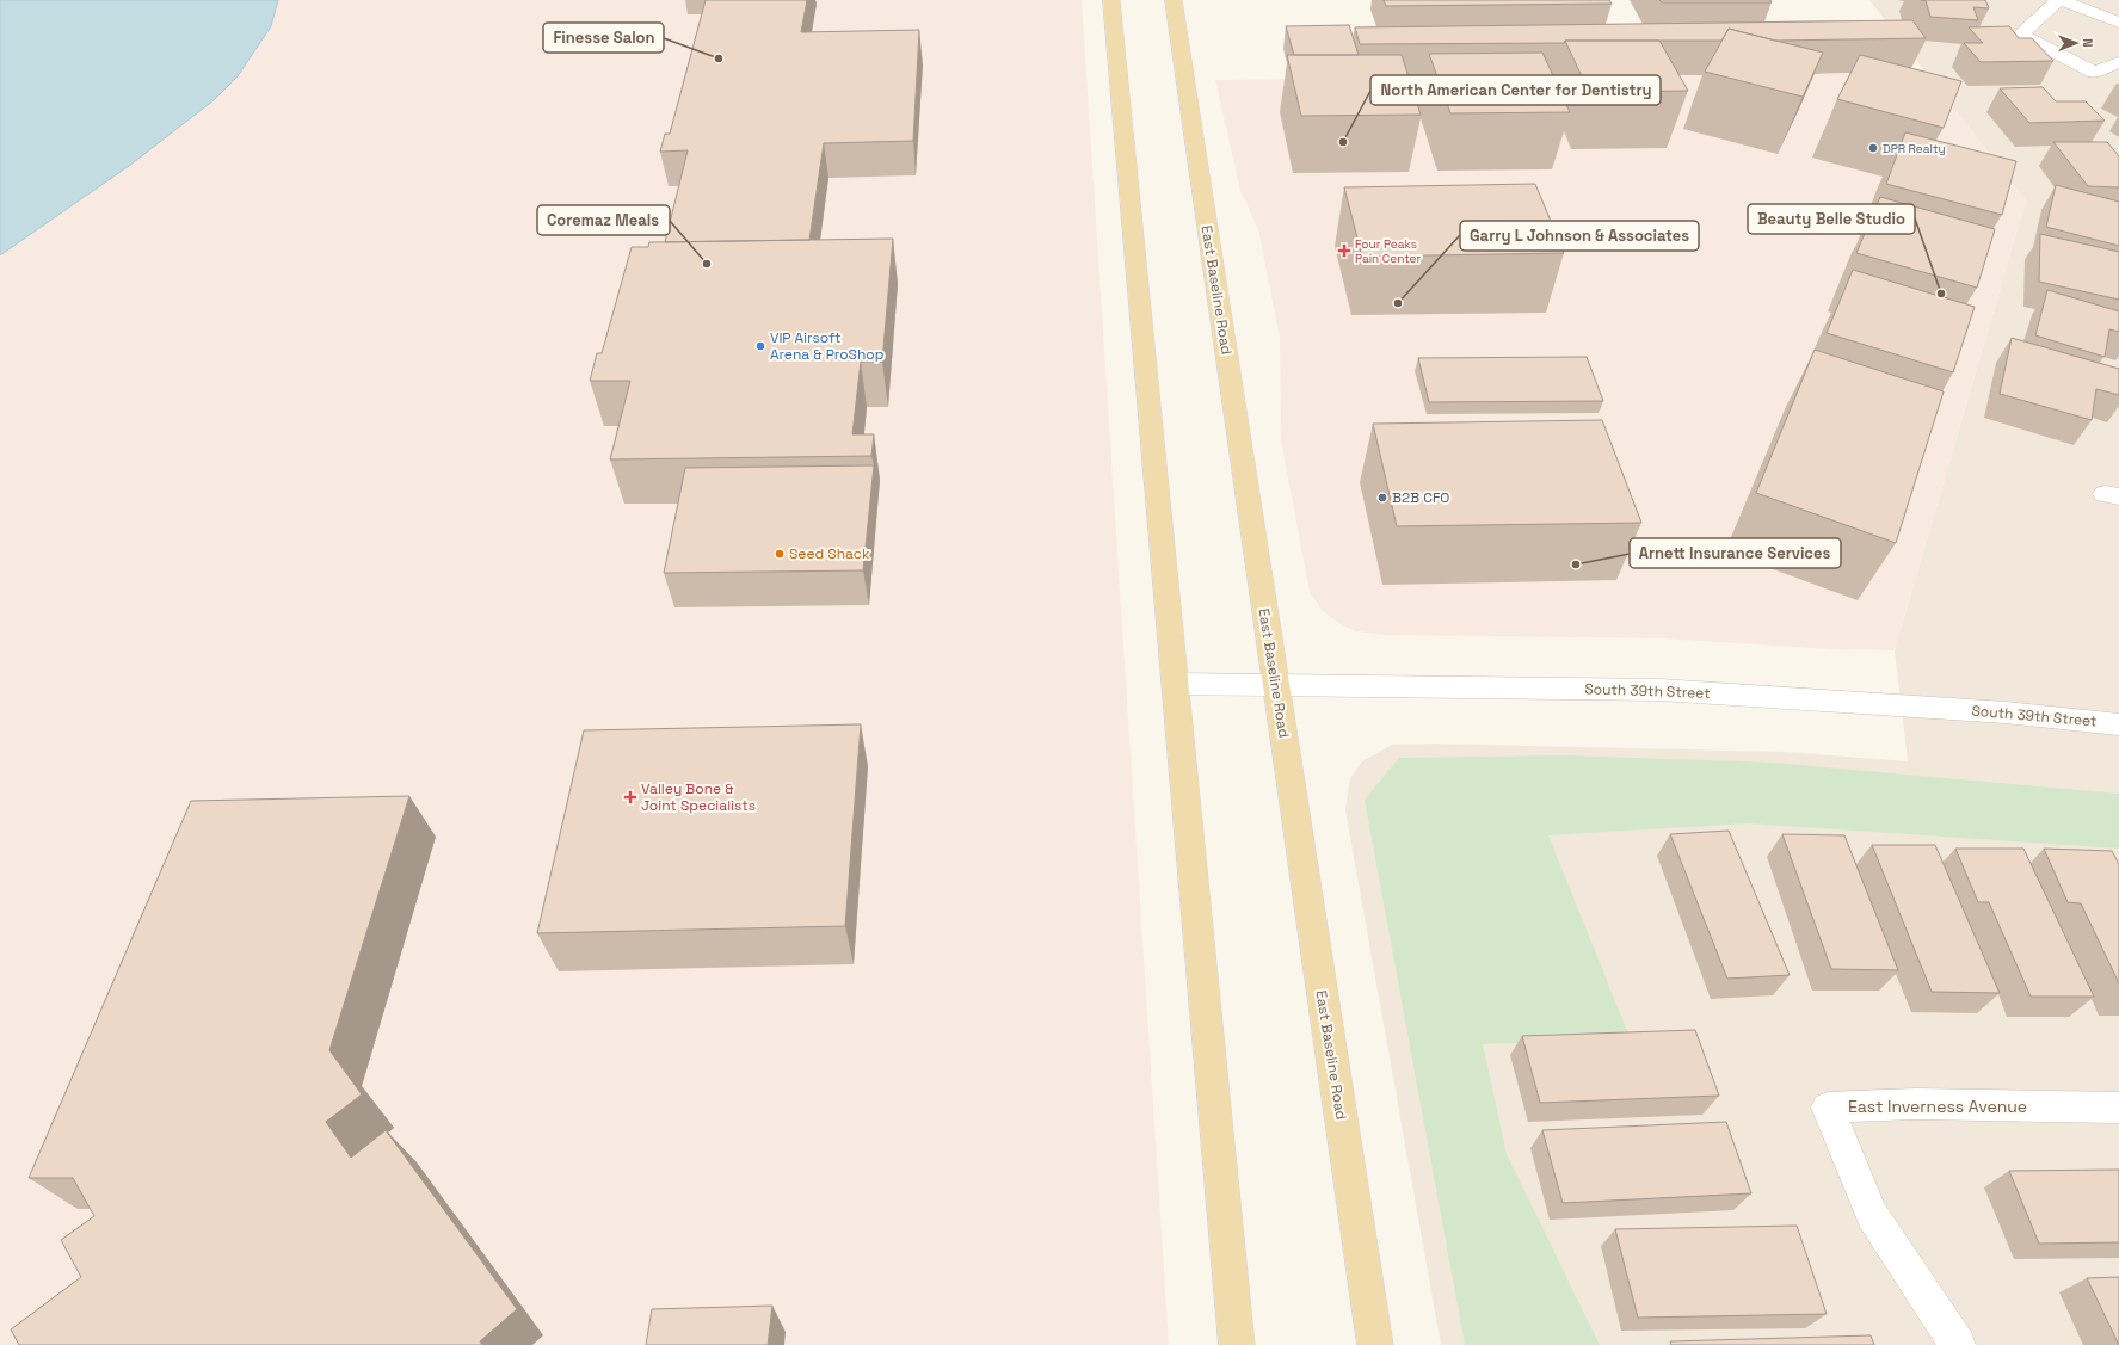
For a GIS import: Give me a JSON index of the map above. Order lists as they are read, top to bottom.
{
  "streets": {
    "main road": ["East Baseline Road"],
    "street": ["South 39th Street", "East Inverness Avenue"]
  },
  "crossings": [
    ["East Baseline Road", "South 39th Street"]
  ],
  "places": {
    "other": [
      "Finesse Salon",
      "North American Center for Dentistry",
      "DPR Realty",
      "Coremaz Meals",
      "Beauty Belle Studio",
      "Garry L Johnson & Associates",
      "VIP Airsoft Arena & ProShop",
      "B2B CFO",
      "Seed Shack",
      "Arnett Insurance Services"
    ],
    "health": ["Four Peaks Pain Center", "Valley Bone & Joint Specialists"]
  },
  "north": "right"
}
